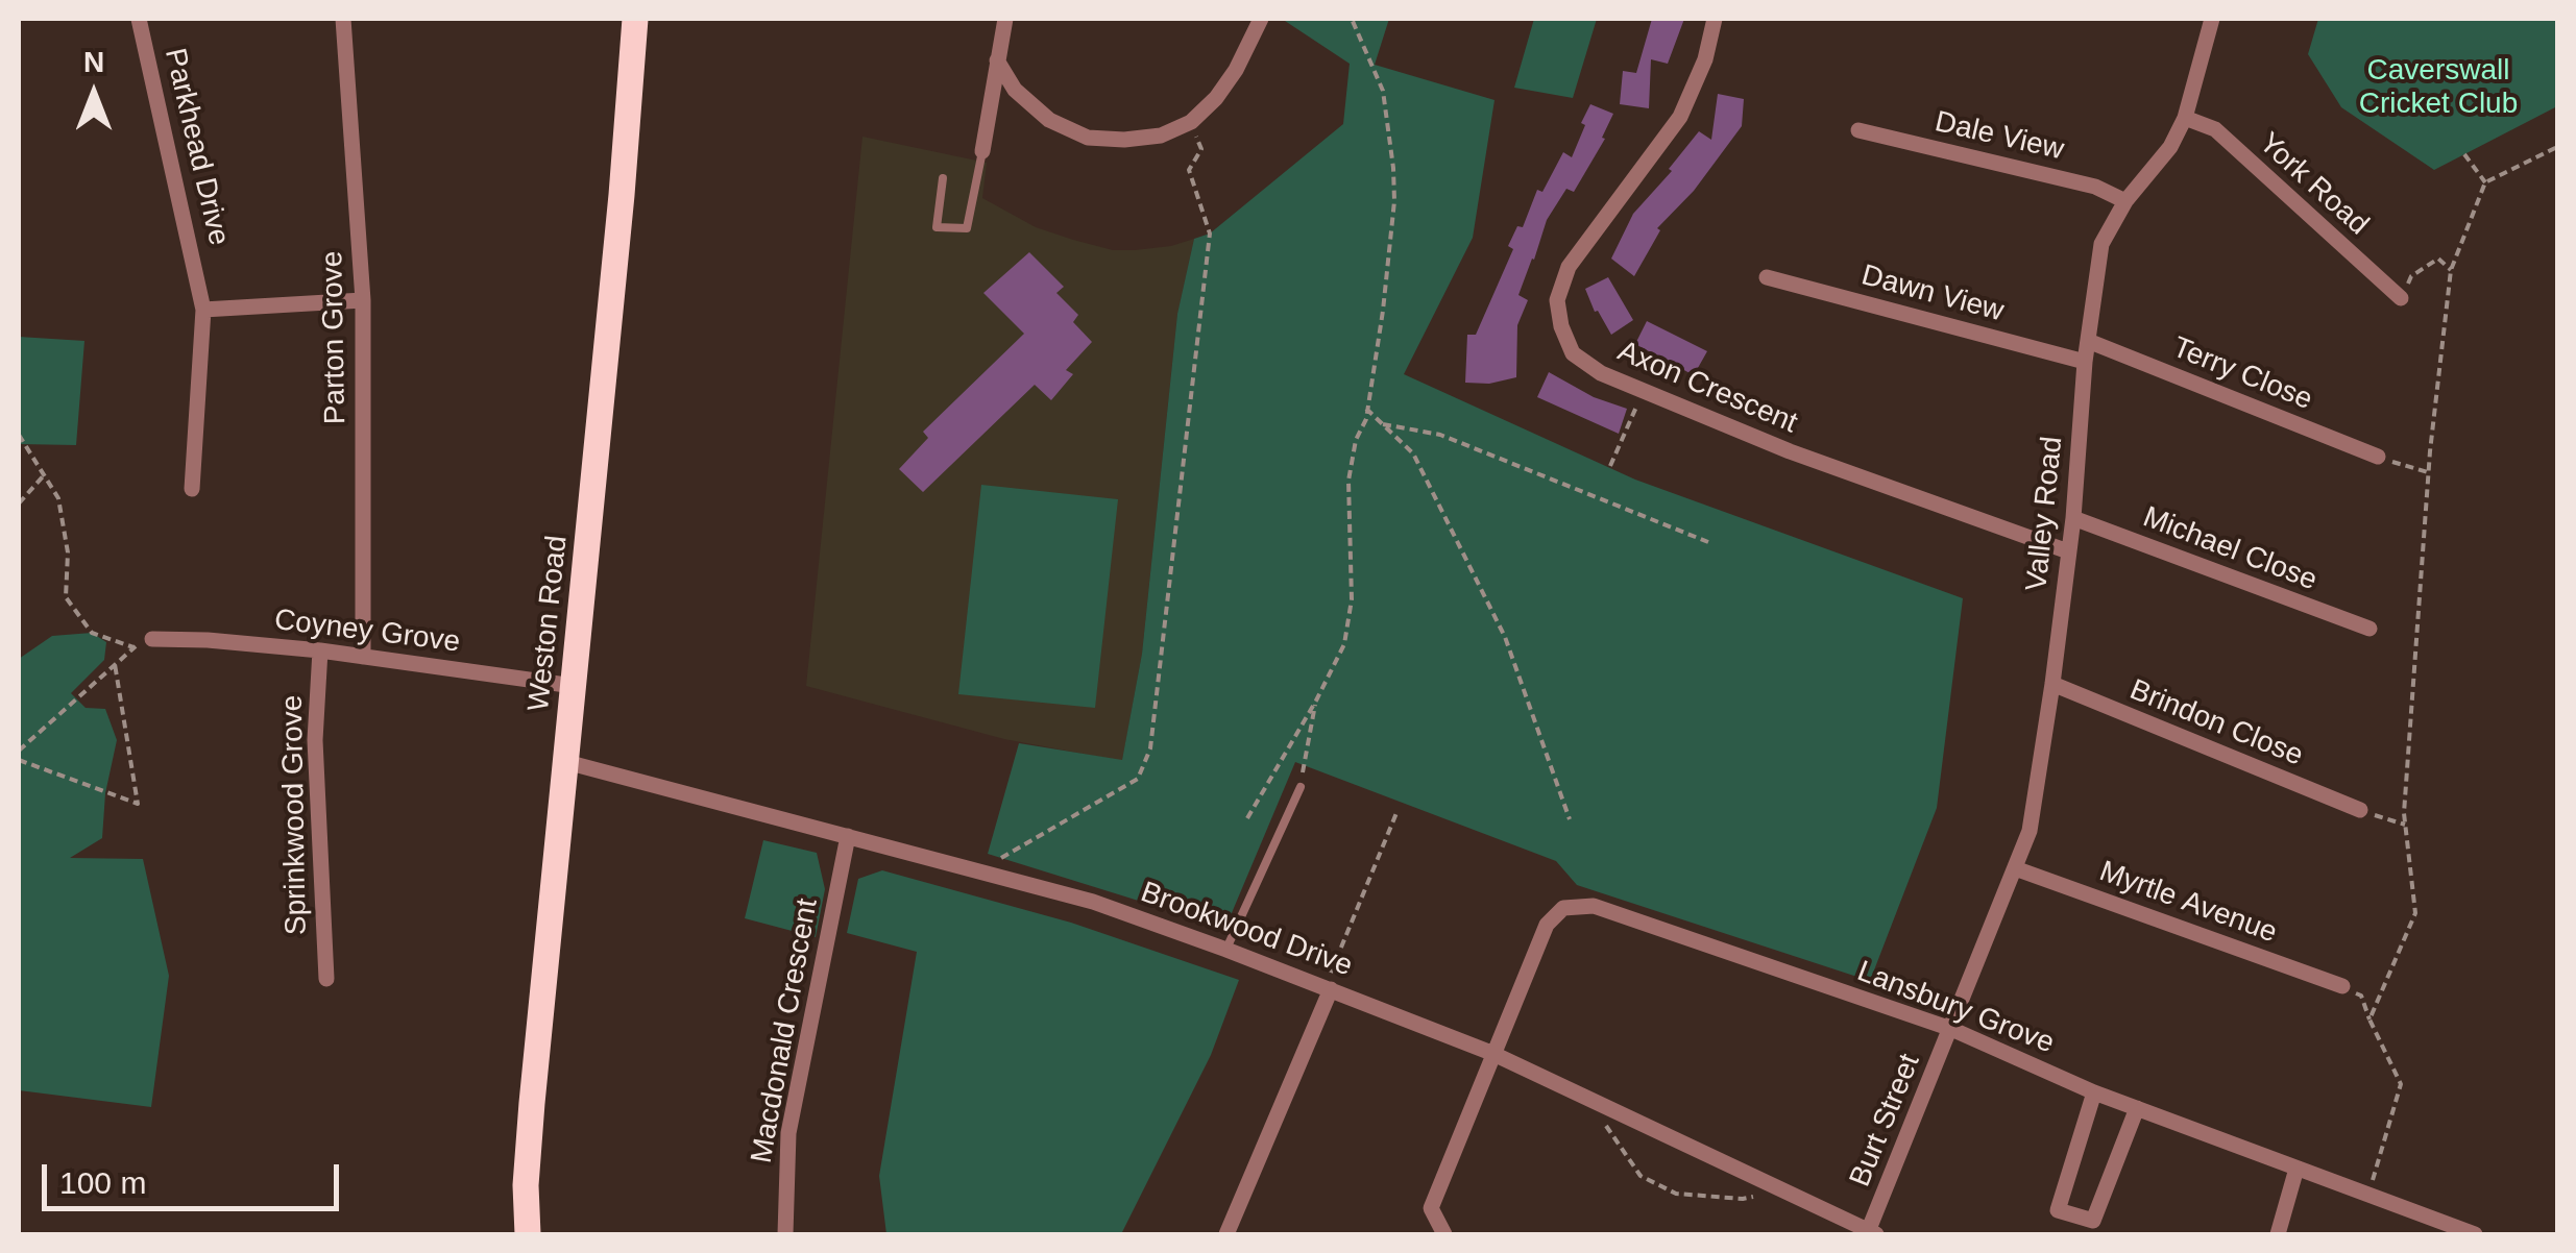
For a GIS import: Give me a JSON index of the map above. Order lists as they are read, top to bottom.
{
  "streets": {
    "highway": ["Weston Road"],
    "street": [
      "Dale View",
      "Parkhead Drive",
      "York Road",
      "Dawn View",
      "Parton Grove",
      "Terry Close",
      "Axon Crescent",
      "Valley Road",
      "Michael Close",
      "Coyney Grove",
      "Brindon Close",
      "Sprinkwood Grove",
      "Myrtle Avenue",
      "Brookwood Drive",
      "Lansbury Grove",
      "Macdonald Crescent",
      "Burt Street"
    ]
  },
  "crossings": [
    ["Dale View", "Valley Road"],
    ["York Road", "Valley Road"],
    ["Dawn View", "Valley Road"],
    ["Parton Grove", "Coyney Grove"],
    ["Terry Close", "Valley Road"],
    ["Axon Crescent", "Valley Road"],
    ["Valley Road", "Michael Close"],
    ["Valley Road", "Brindon Close"],
    ["Valley Road", "Myrtle Avenue"],
    ["Valley Road", "Lansbury Grove"],
    ["Valley Road", "Burt Street"],
    ["Weston Road", "Coyney Grove"],
    ["Weston Road", "Brookwood Drive"],
    ["Coyney Grove", "Sprinkwood Grove"],
    ["Brookwood Drive", "Lansbury Grove"],
    ["Brookwood Drive", "Macdonald Crescent"],
    ["Brookwood Drive", "Burt Street"],
    ["Lansbury Grove", "Burt Street"]
  ],
  "parks": ["Caverswall Cricket Club"],
  "scale_bar": "100 m",
  "north": "top"
}
